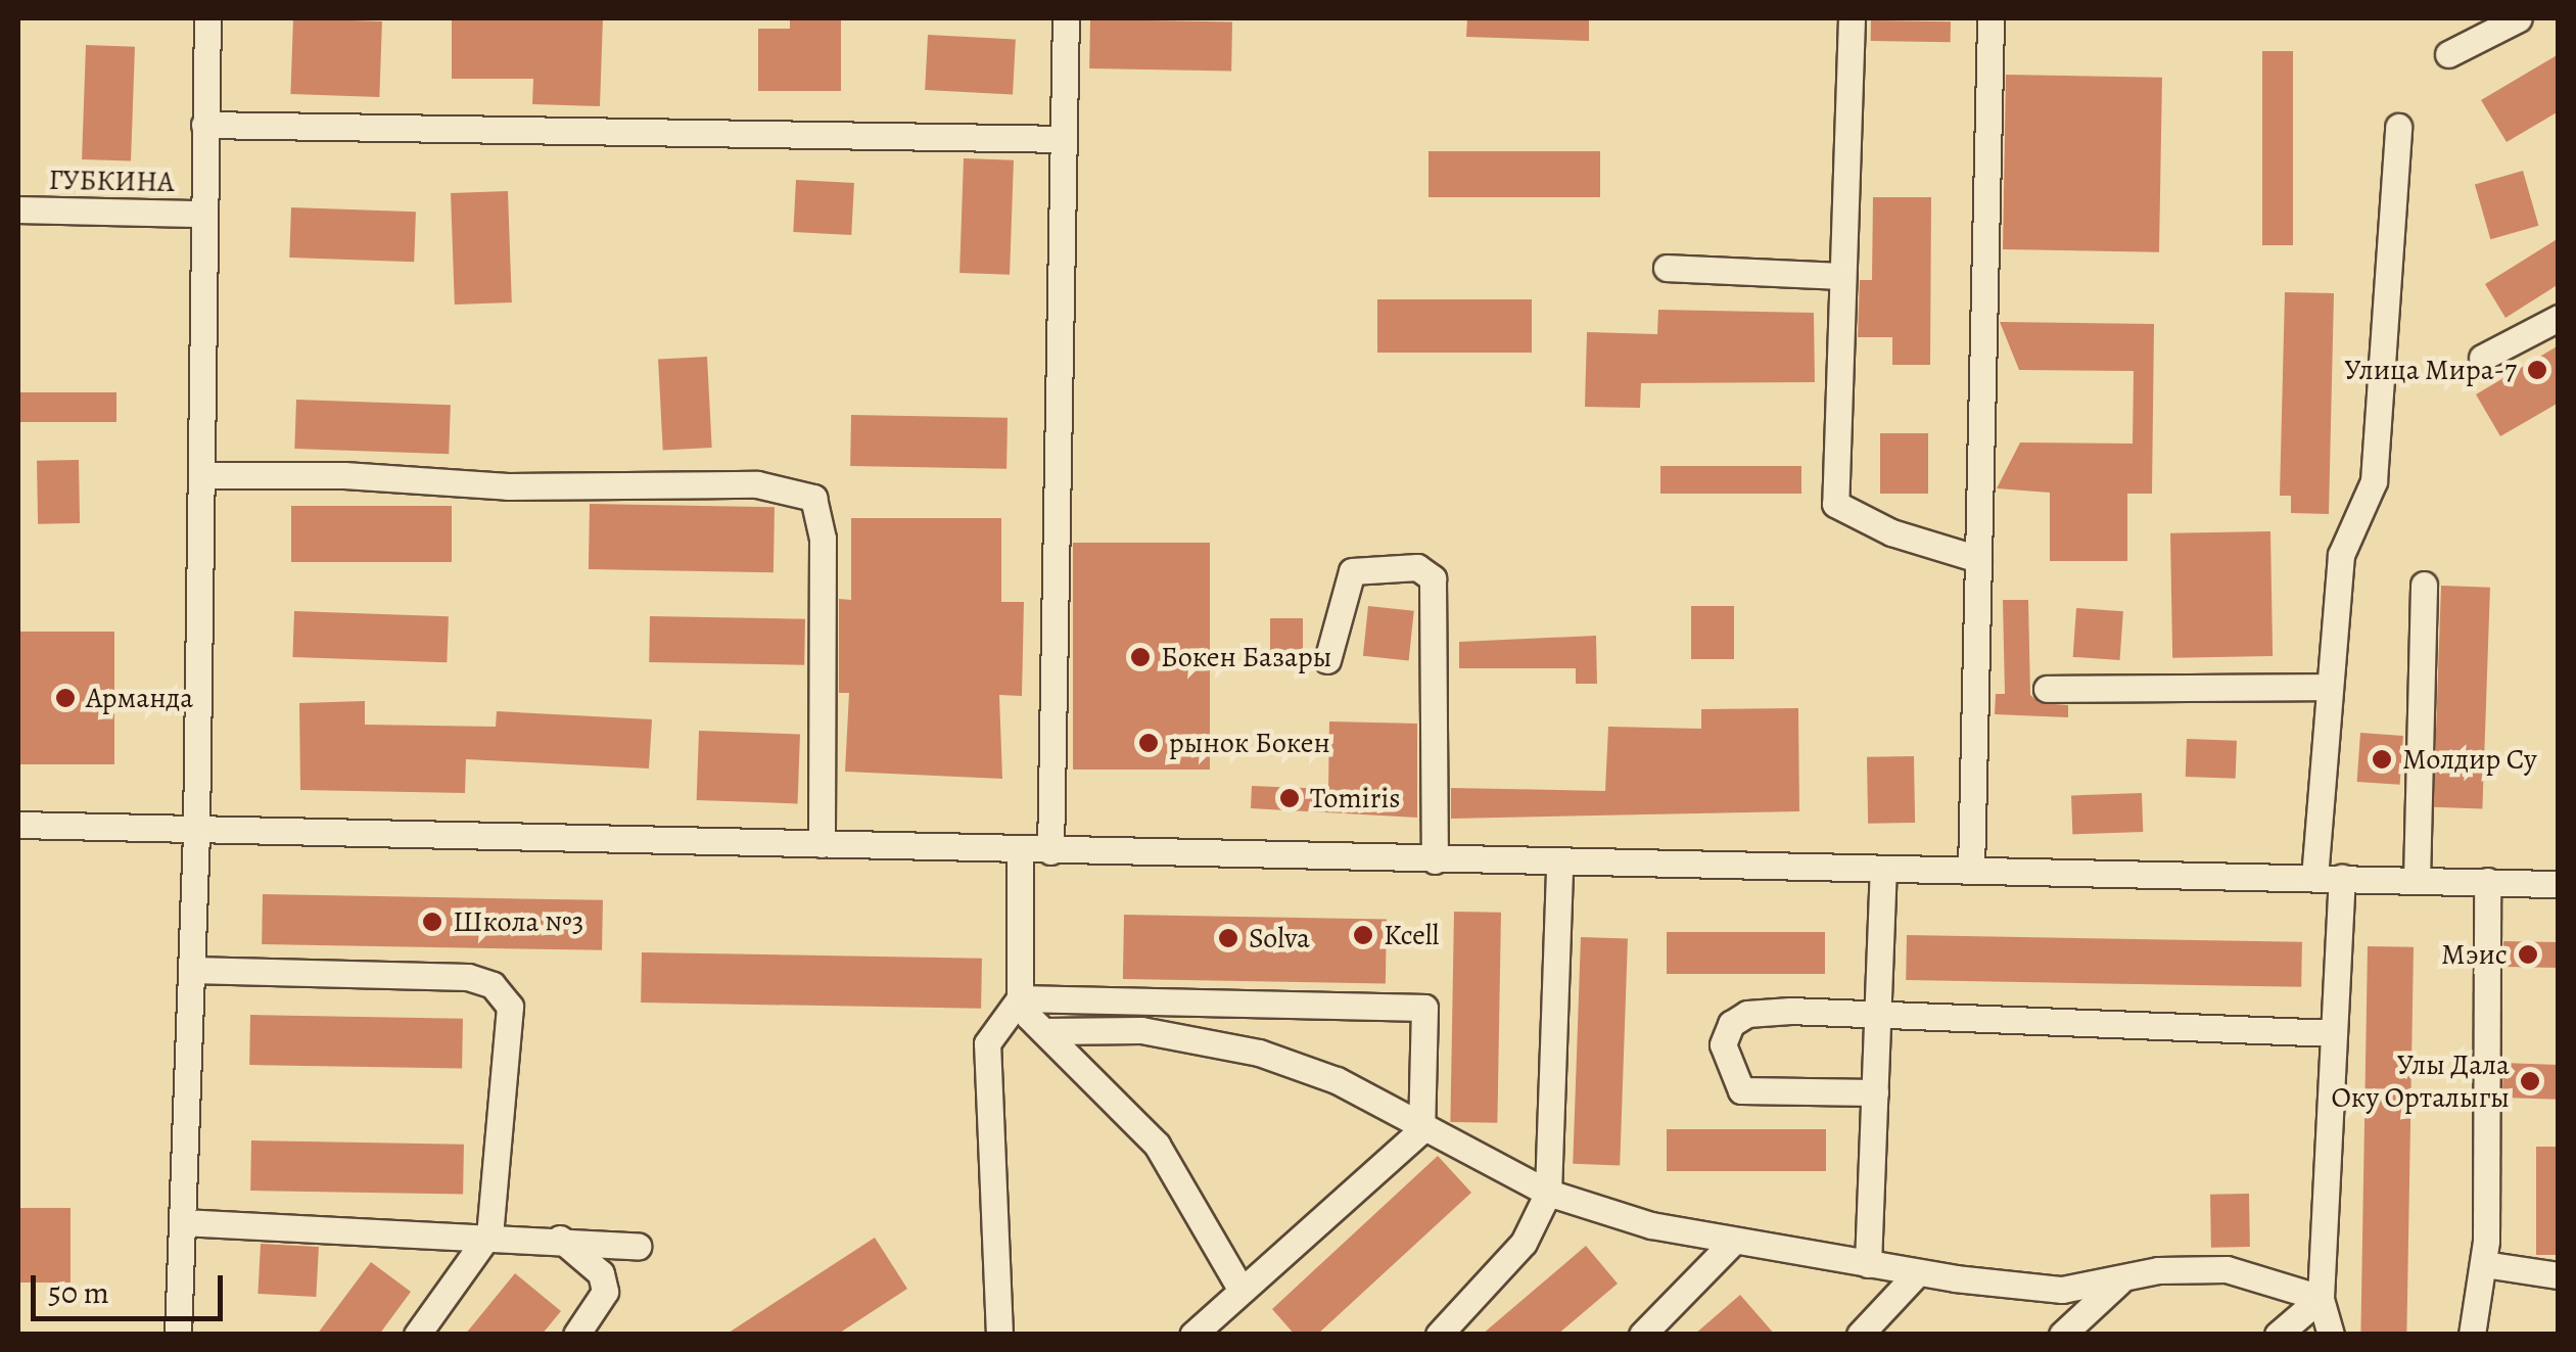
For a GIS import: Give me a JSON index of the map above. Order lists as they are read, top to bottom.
{
  "streets": {
    "street": ["ГУБКИНА"]
  },
  "places": [
    "Улица Мира-7",
    "Бокен Базары",
    "Арманда",
    "рынок Бокен",
    "Молдир Су",
    "Tomiris",
    "Школа №3",
    "Kcell",
    "Solva",
    "Мэис",
    "Улы Дала Оку Орталыгы"
  ],
  "scale_bar": "50 m"
}
